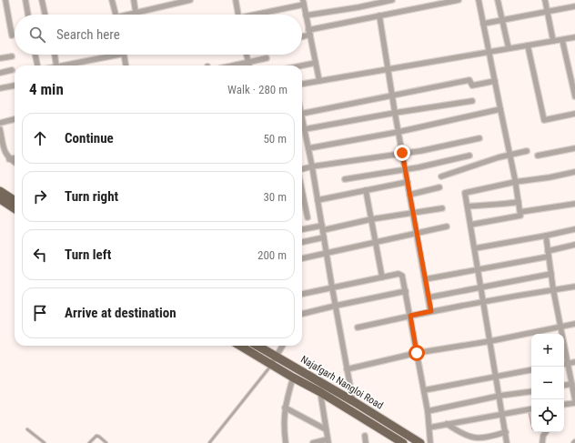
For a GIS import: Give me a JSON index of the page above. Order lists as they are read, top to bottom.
{
  "streets": {
    "main road": ["Najafgarh Nangloi Road"]
  },
  "page": {
    "search": "Search here",
    "heading": ["4 min", "Walk · 280 m"],
    "list": [
      ["Continue", "50 m"],
      ["Turn right", "30 m"],
      ["Turn left", "200 m"],
      "Arrive at destination"
    ],
    "map_buttons": ["+", "−"]
  }
}
